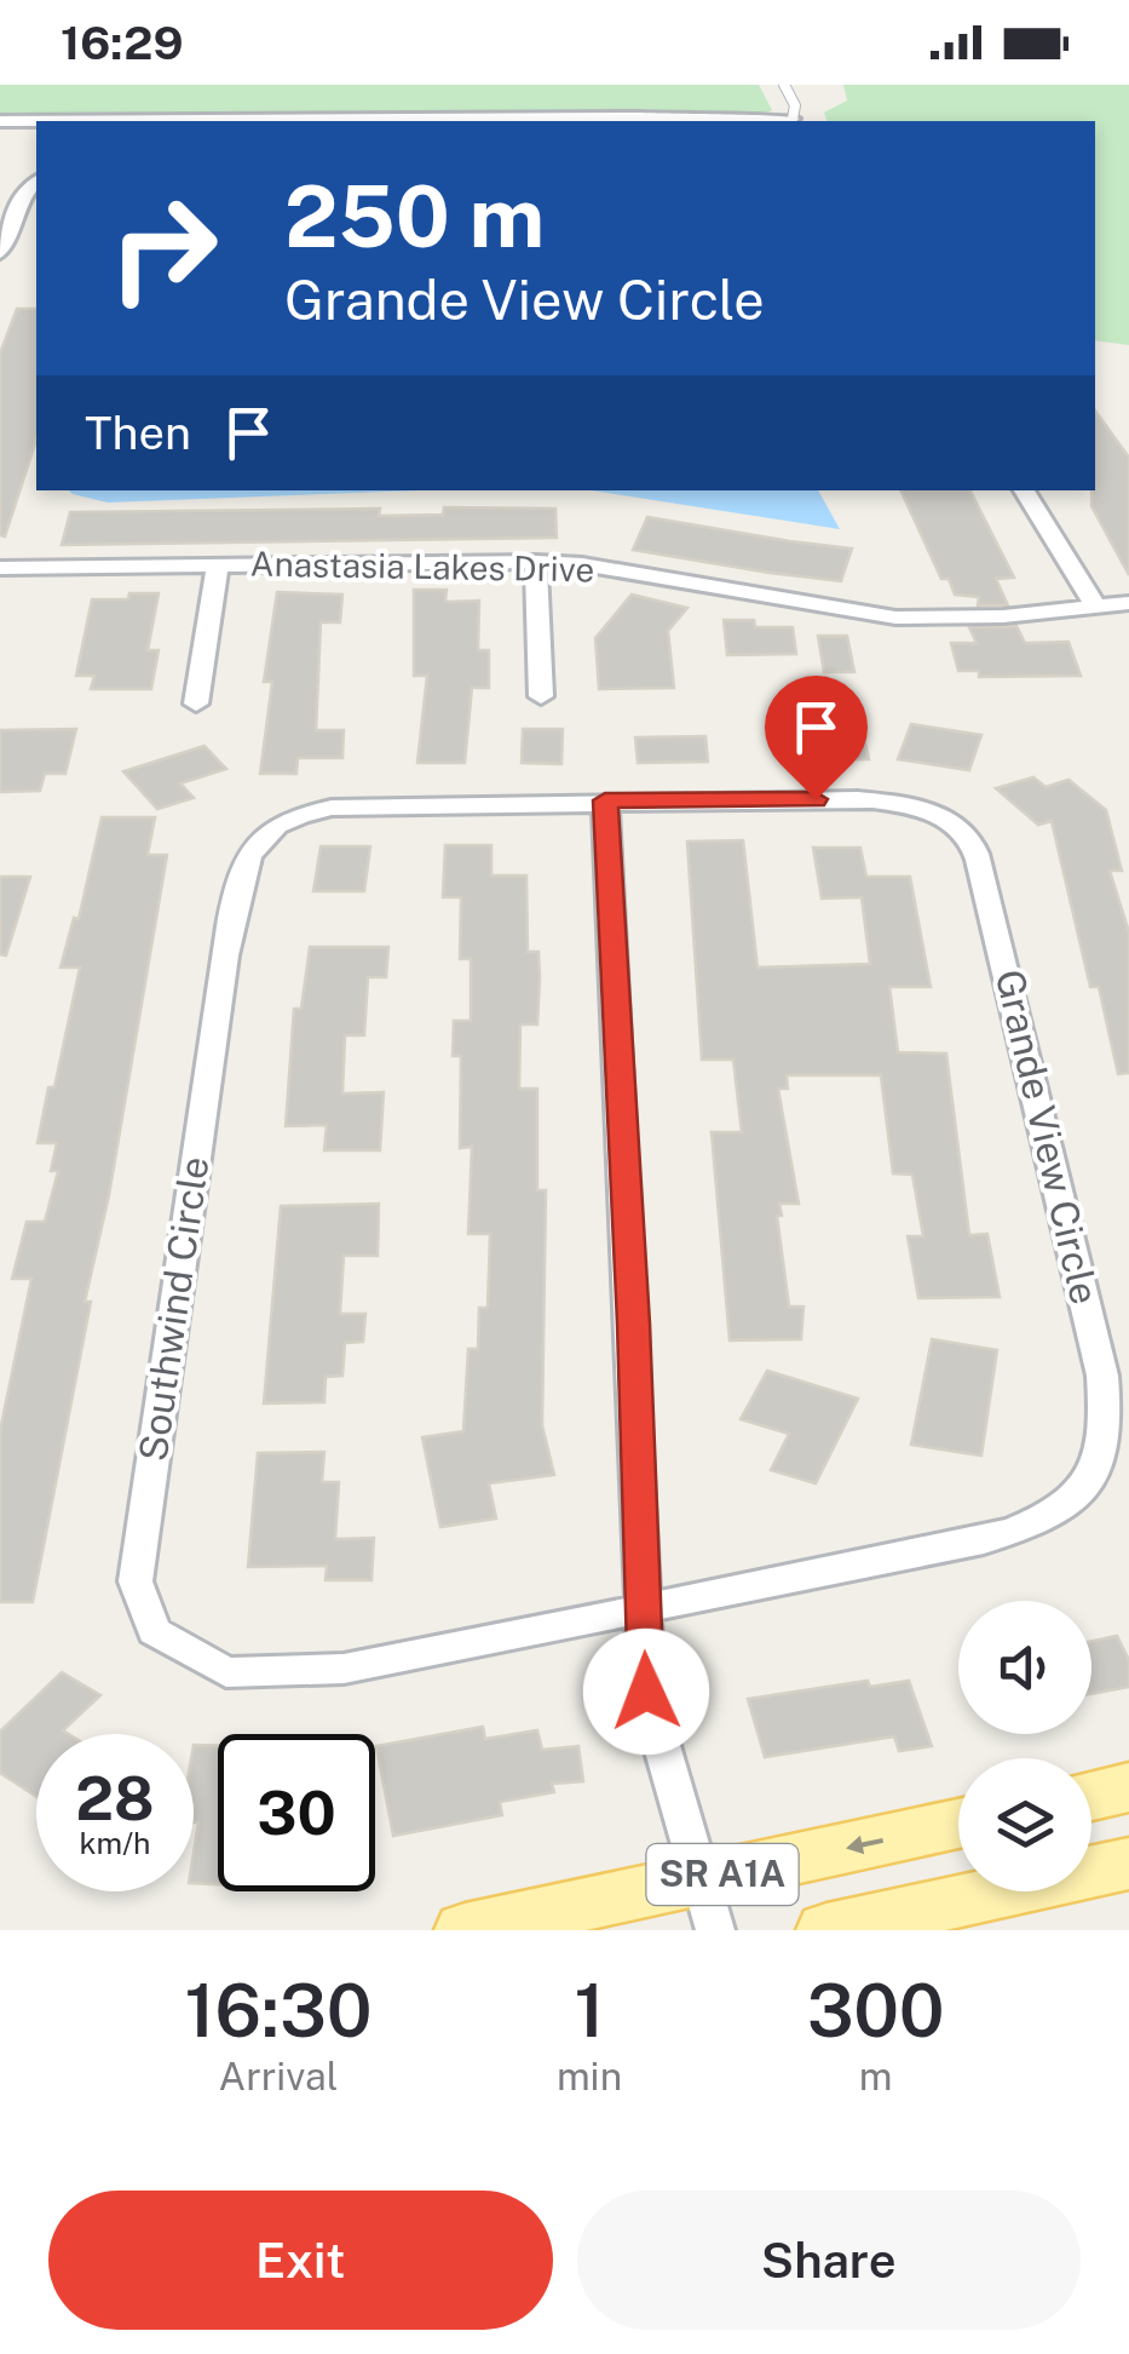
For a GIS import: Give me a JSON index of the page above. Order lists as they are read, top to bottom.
{
  "streets": {
    "main road": ["SR A1A"],
    "street": ["Anastasia Lakes Drive", "Grande View Circle", "Southwind Circle"]
  },
  "crossings": [
    ["Grande View Circle", "Southwind Circle"]
  ],
  "page": {
    "status": "16:29",
    "turn": ["250 m", "Grande View Circle"],
    "then": "Then",
    "speed": "28 km/h",
    "limit": "30",
    "eta": [
      "16:30",
      "Arrival",
      "1",
      "min",
      "300",
      "m"
    ],
    "buttons": ["Exit", "Share"]
  }
}
